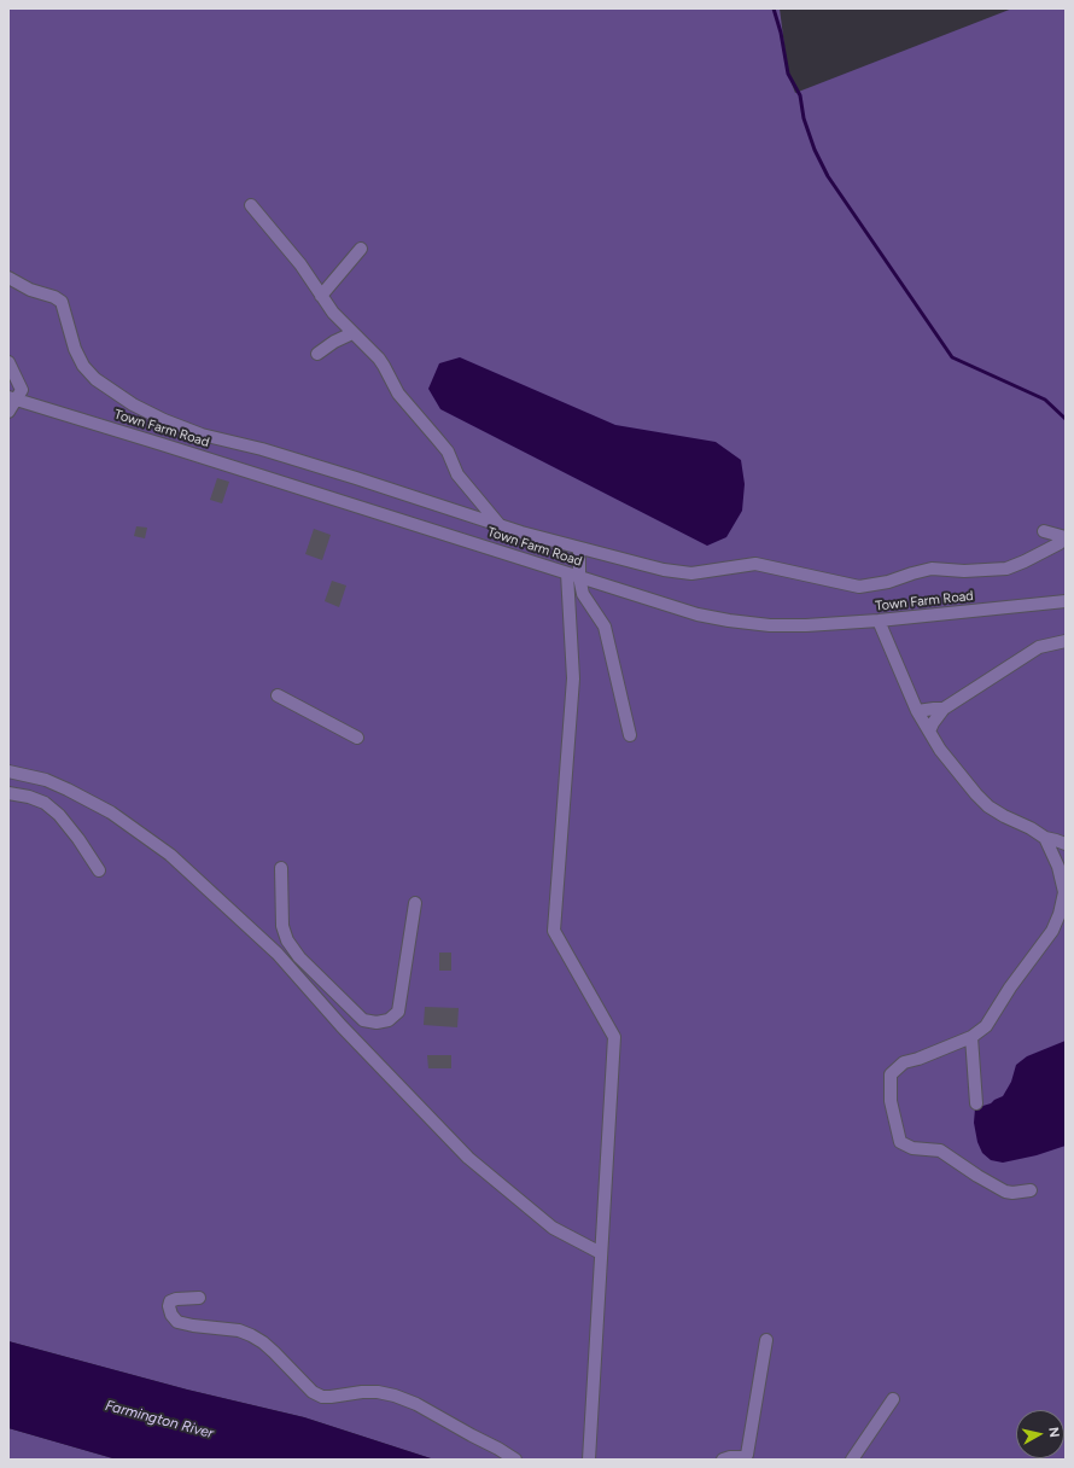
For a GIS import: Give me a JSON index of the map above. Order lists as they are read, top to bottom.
{
  "streets": {
    "street": ["Town Farm Road"]
  },
  "water": ["Farmington River"],
  "north": "right"
}
